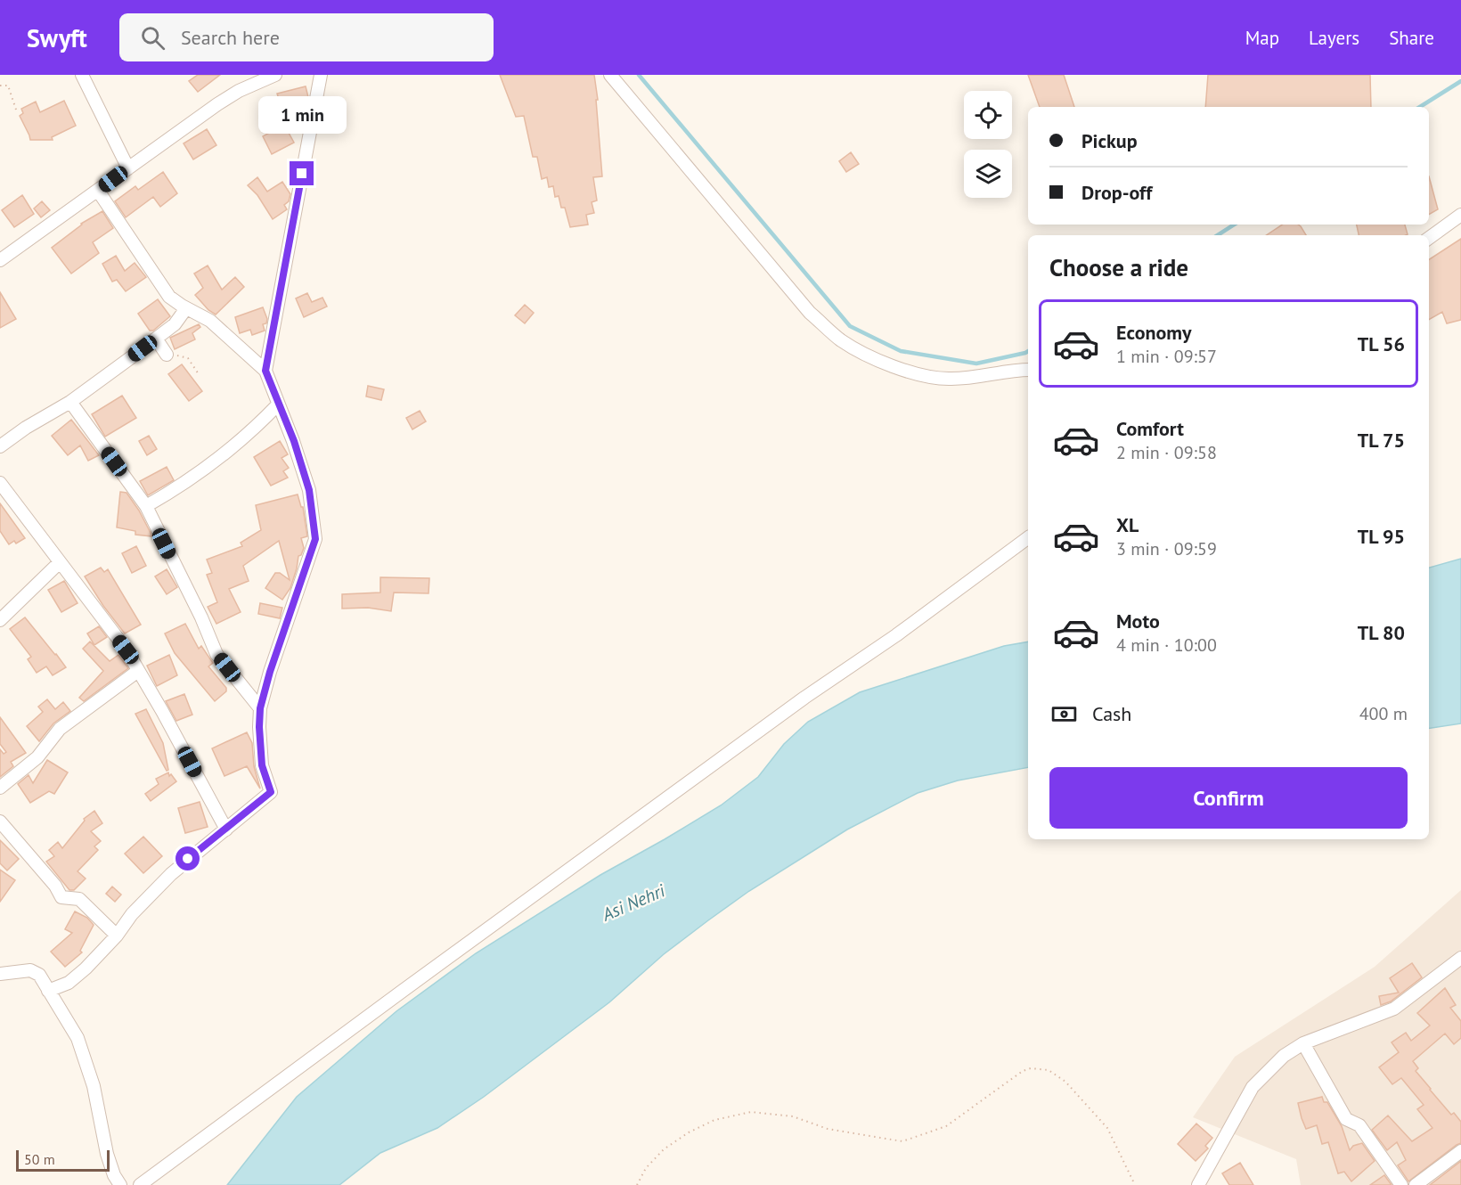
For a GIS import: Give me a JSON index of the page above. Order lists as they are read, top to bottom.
{
  "water": ["Asi Nehri"],
  "scale_bar": "50 m",
  "page": {
    "header": "Swyft",
    "search": "Search here",
    "nav": ["Map", "Layers", "Share"],
    "bubble": "1 min",
    "banner": ["Pickup", "Drop-off"],
    "heading": "Choose a ride",
    "list": [
      {
        "name": "Economy",
        "note": "1 min · 09:57",
        "value": "TL 56"
      },
      {
        "name": "Comfort",
        "note": "2 min · 09:58",
        "value": "TL 75"
      },
      {
        "name": "XL",
        "note": "3 min · 09:59",
        "value": "TL 95"
      },
      {
        "name": "Moto",
        "note": "4 min · 10:00",
        "value": "TL 80"
      }
    ],
    "pay": ["Cash", "400 m"],
    "buttons": "Confirm",
    "scale": "50 m"
  }
}
